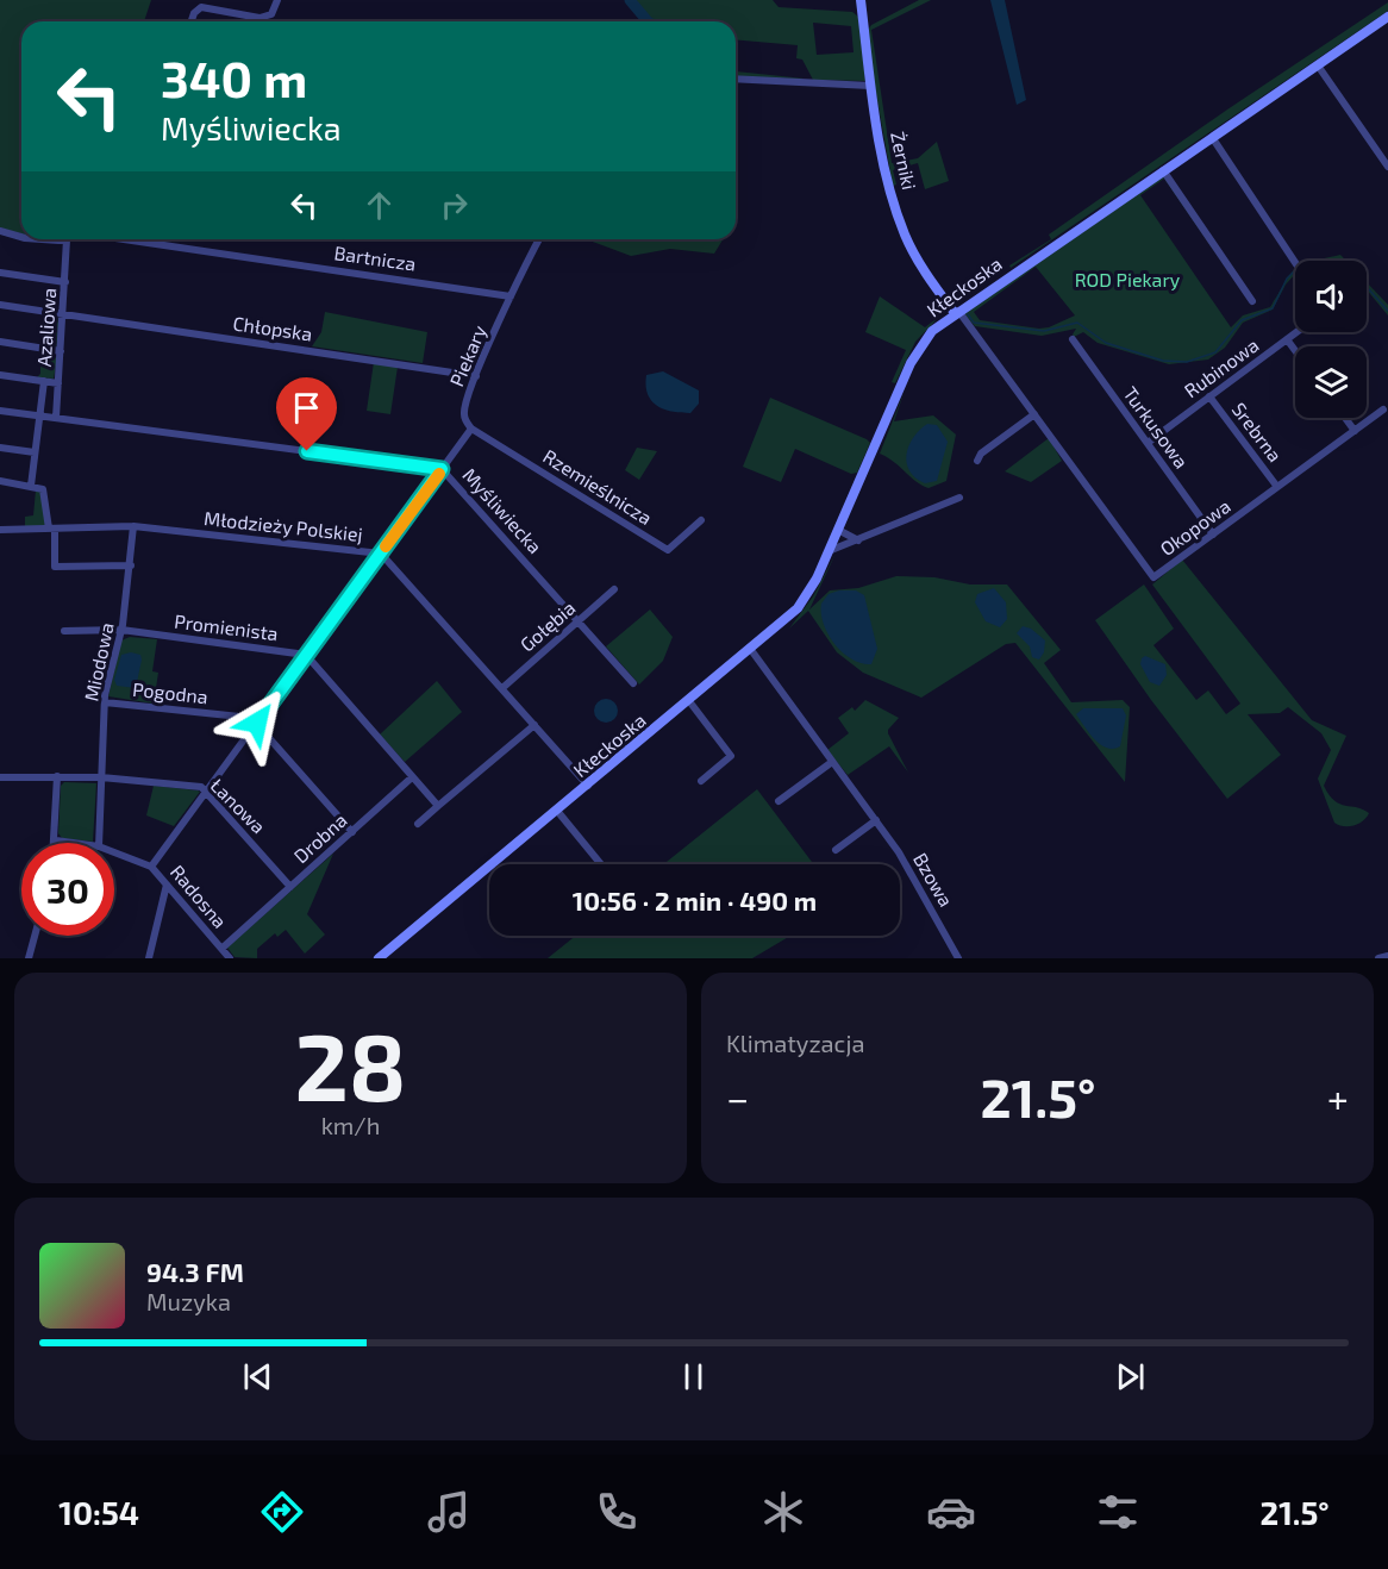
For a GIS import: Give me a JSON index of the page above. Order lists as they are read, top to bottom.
{
  "streets": {
    "main road": ["Żerniki", "Kłeckoska"],
    "street": [
      "Bartnicza",
      "Azaliowa",
      "Chłopska",
      "Piekary",
      "Rubinowa",
      "Turkusowa",
      "Srebrna",
      "Rzemieślnicza",
      "Myśliwiecka",
      "Młodzieży Polskiej",
      "Okopowa",
      "Gołębia",
      "Promienista",
      "Miodowa",
      "Pogodna",
      "Łanowa",
      "Drobna",
      "Bzowa",
      "Radosna"
    ]
  },
  "crossings": [
    ["Żerniki", "Kłeckoska"],
    ["Żerniki", "Okopowa"],
    ["Bartnicza", "Piekary"],
    ["Kłeckoska", "Młodzieży Polskiej"],
    ["Kłeckoska", "Okopowa"],
    ["Kłeckoska", "Bzowa"],
    ["Azaliowa", "Chłopska"],
    ["Azaliowa", "Myśliwiecka"],
    ["Chłopska", "Piekary"],
    ["Piekary", "Rzemieślnicza"],
    ["Rubinowa", "Turkusowa"],
    ["Rubinowa", "Srebrna"],
    ["Turkusowa", "Okopowa"],
    ["Srebrna", "Okopowa"],
    ["Myśliwiecka", "Gołębia"],
    ["Młodzieży Polskiej", "Gołębia"],
    ["Młodzieży Polskiej", "Miodowa"],
    ["Promienista", "Miodowa"],
    ["Miodowa", "Pogodna"],
    ["Miodowa", "Łanowa"],
    ["Łanowa", "Drobna"],
    ["Drobna", "Radosna"]
  ],
  "parks": ["ROD Piekary"],
  "page": {
    "turn": ["340 m", "Myśliwiecka"],
    "limit": "30",
    "trip": "10:56 · 2 min · 490 m",
    "tile": [
      ["28", "km/h"],
      "Klimatyzacja"
    ],
    "heat": ["−", "21.5°", "+"],
    "song": ["94.3 FM", "Muzyka"],
    "tabs": ["10:54", "21.5°"]
  }
}
